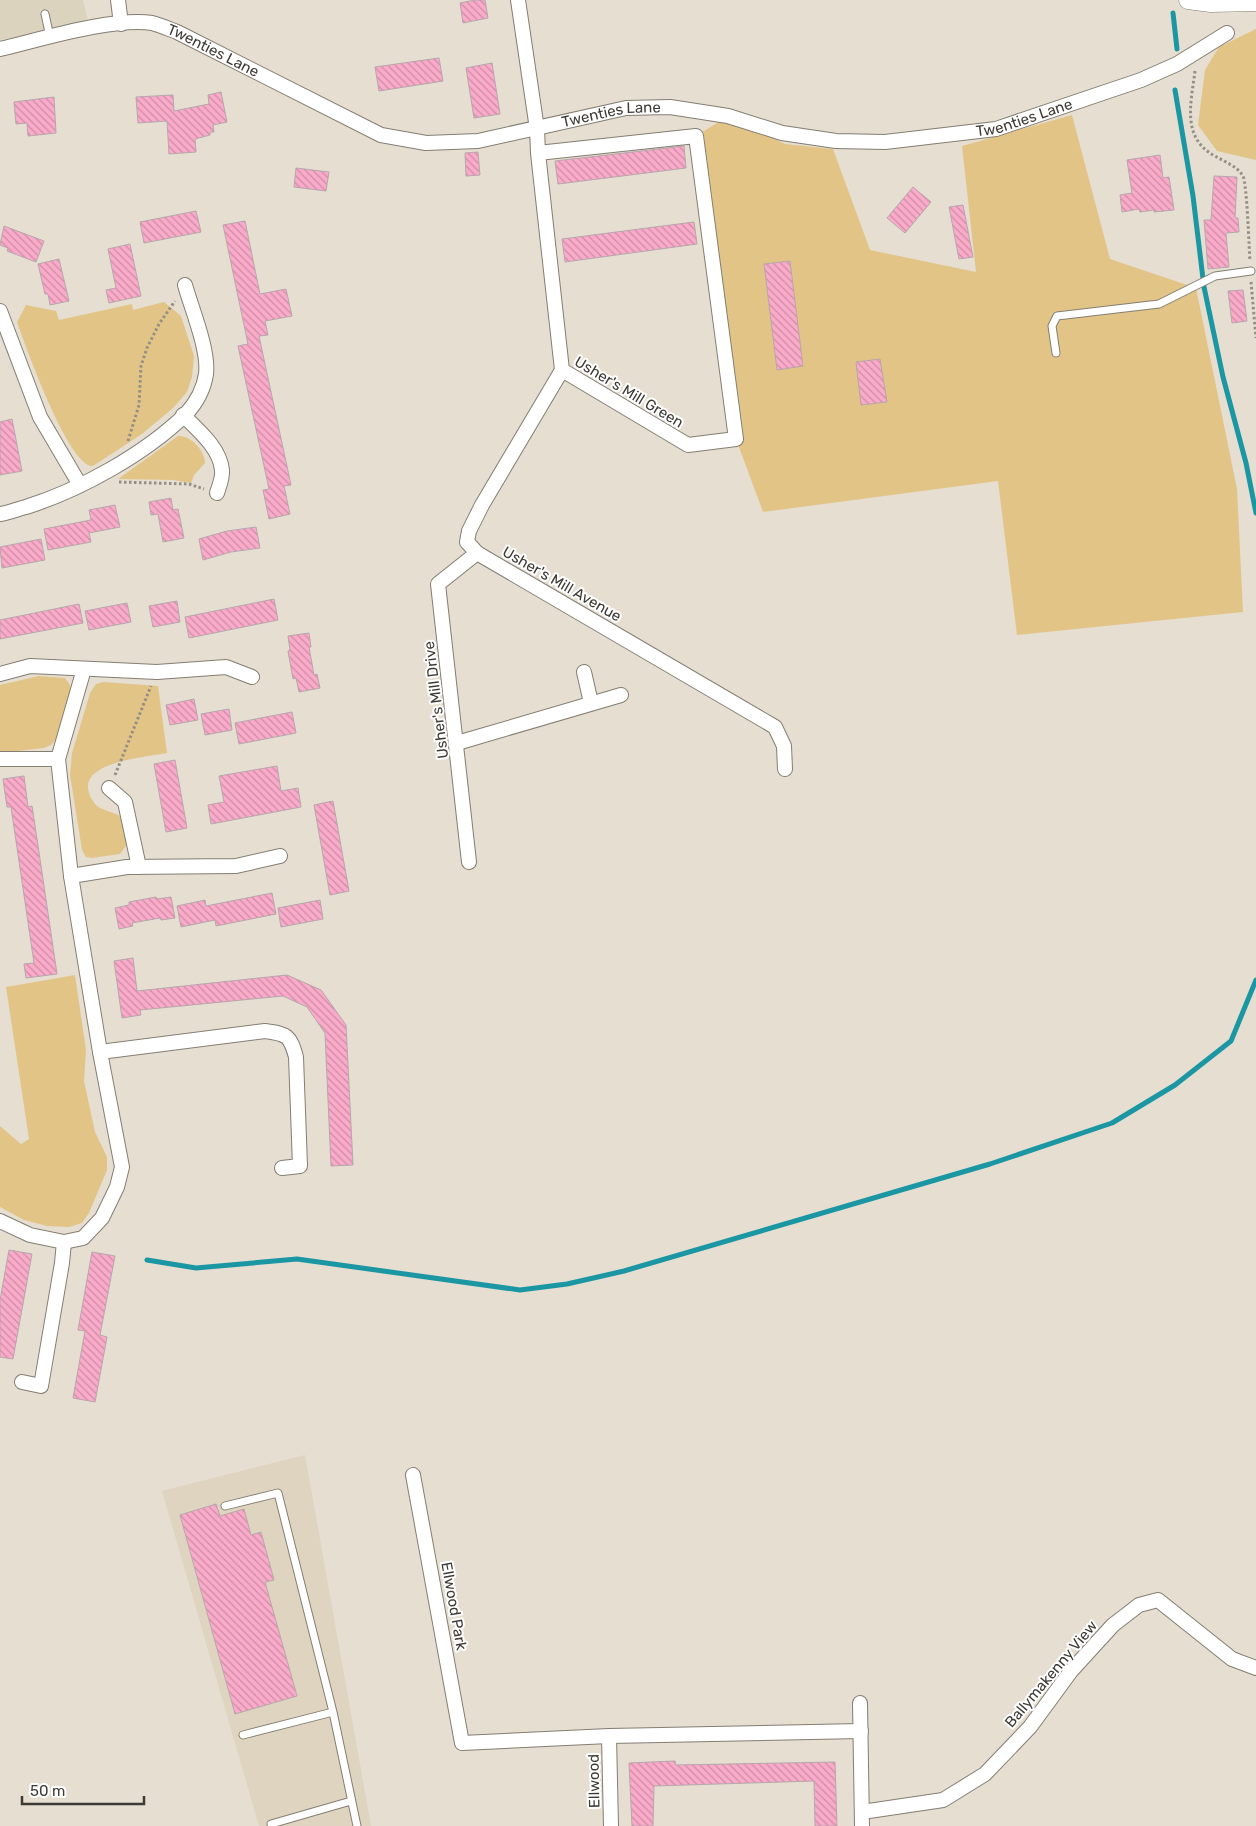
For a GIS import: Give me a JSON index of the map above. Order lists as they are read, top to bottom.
{
  "streets": {
    "street": [
      "Twenties Lane",
      "Usher's Mill Green",
      "Usher's Mill Avenue",
      "Usher's Mill Drive",
      "Ellwood Park",
      "Ballymakenny View",
      "Ellwood"
    ]
  },
  "crossings": [
    ["Twenties Lane", "Usher's Mill Green"],
    ["Usher's Mill Green", "Usher's Mill Avenue"],
    ["Usher's Mill Avenue", "Usher's Mill Drive"],
    ["Ellwood Park", "Ellwood"]
  ],
  "scale_bar": "50 m"
}
